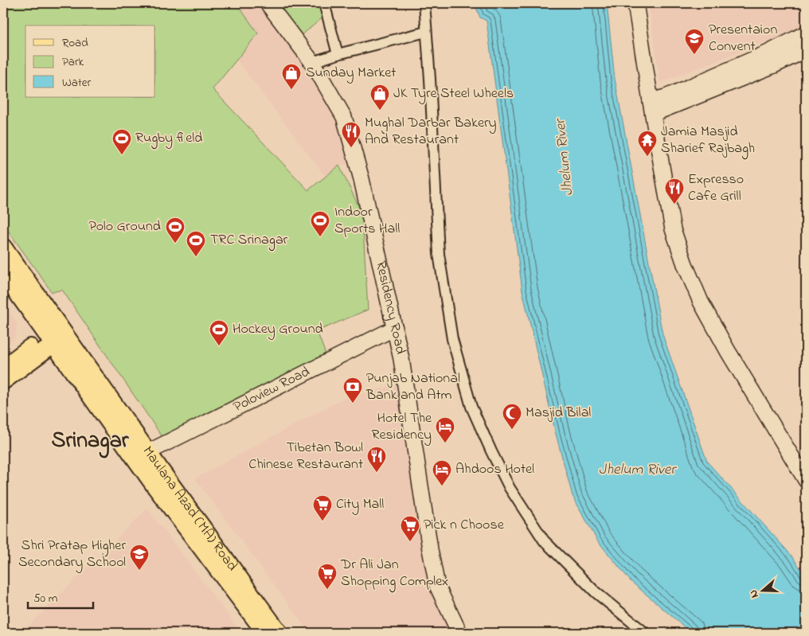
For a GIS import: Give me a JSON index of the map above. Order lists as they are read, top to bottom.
{
  "streets": {
    "main road": ["Residency Road", "Poloview Road", "Maulana Azad (MA) Road"]
  },
  "crossings": [
    ["Residency Road", "Poloview Road"],
    ["Poloview Road", "Maulana Azad (MA) Road"]
  ],
  "districts": ["Srinagar"],
  "water": ["Jhelum River"],
  "places": {
    "school or university": ["Presentaion Convent", "Shri Pratap Higher Secondary School"],
    "shop": ["Sunday Market", "JK Tyre Steel Wheels"],
    "restaurant": ["Mughal Darbar Bakery And Restaurant", "Expresso Cafe Grill", "Tibetan Bowl Chinese Restaurant"],
    "sports": [
      "Rugby field",
      "Indoor Sports Hall",
      "Polo Ground",
      "TRC Srinagar",
      "Hockey Ground"
    ],
    "temple": ["Jamia Masjid Sharief Rajbagh"],
    "bank": ["Punjab National Bank and Atm"],
    "mosque": ["Masjid Bilal"],
    "hotel": ["Hotel The Residency", "Ahdoos Hotel"],
    "supermarket": ["City Mall", "Pick n Choose", "Dr Ali Jan Shopping Complex"]
  },
  "legend": ["Road", "Park", "Water"],
  "scale_bar": "50 m",
  "north": "left"
}
